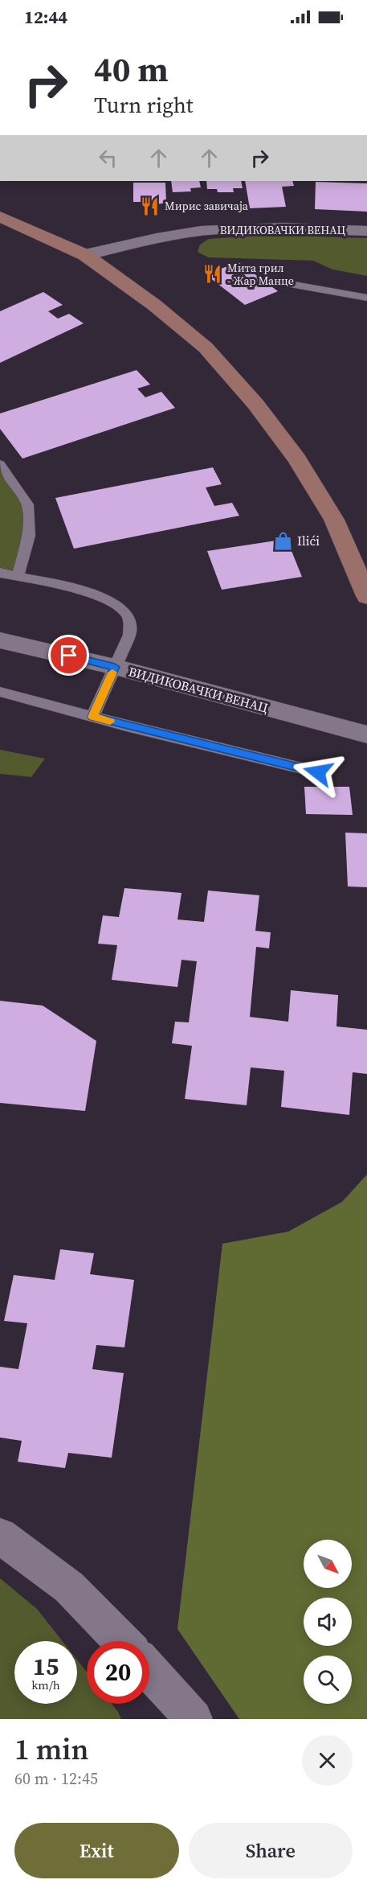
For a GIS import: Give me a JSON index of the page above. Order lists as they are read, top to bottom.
{
  "streets": {
    "street": ["ВИДИКОВАЧКИ ВЕНАЦ"]
  },
  "places": {
    "restaurant": ["Мирис завичаја", "Мита грил - Жар Манце"],
    "shop": ["Ilići"]
  },
  "north": "bottom right",
  "page": {
    "status": "12:44",
    "turn": ["40 m", "Turn right"],
    "speed": "15 km/h",
    "limit": "20",
    "heading": ["1 min", "60 m · 12:45"],
    "buttons": ["Exit", "Share"]
  }
}
